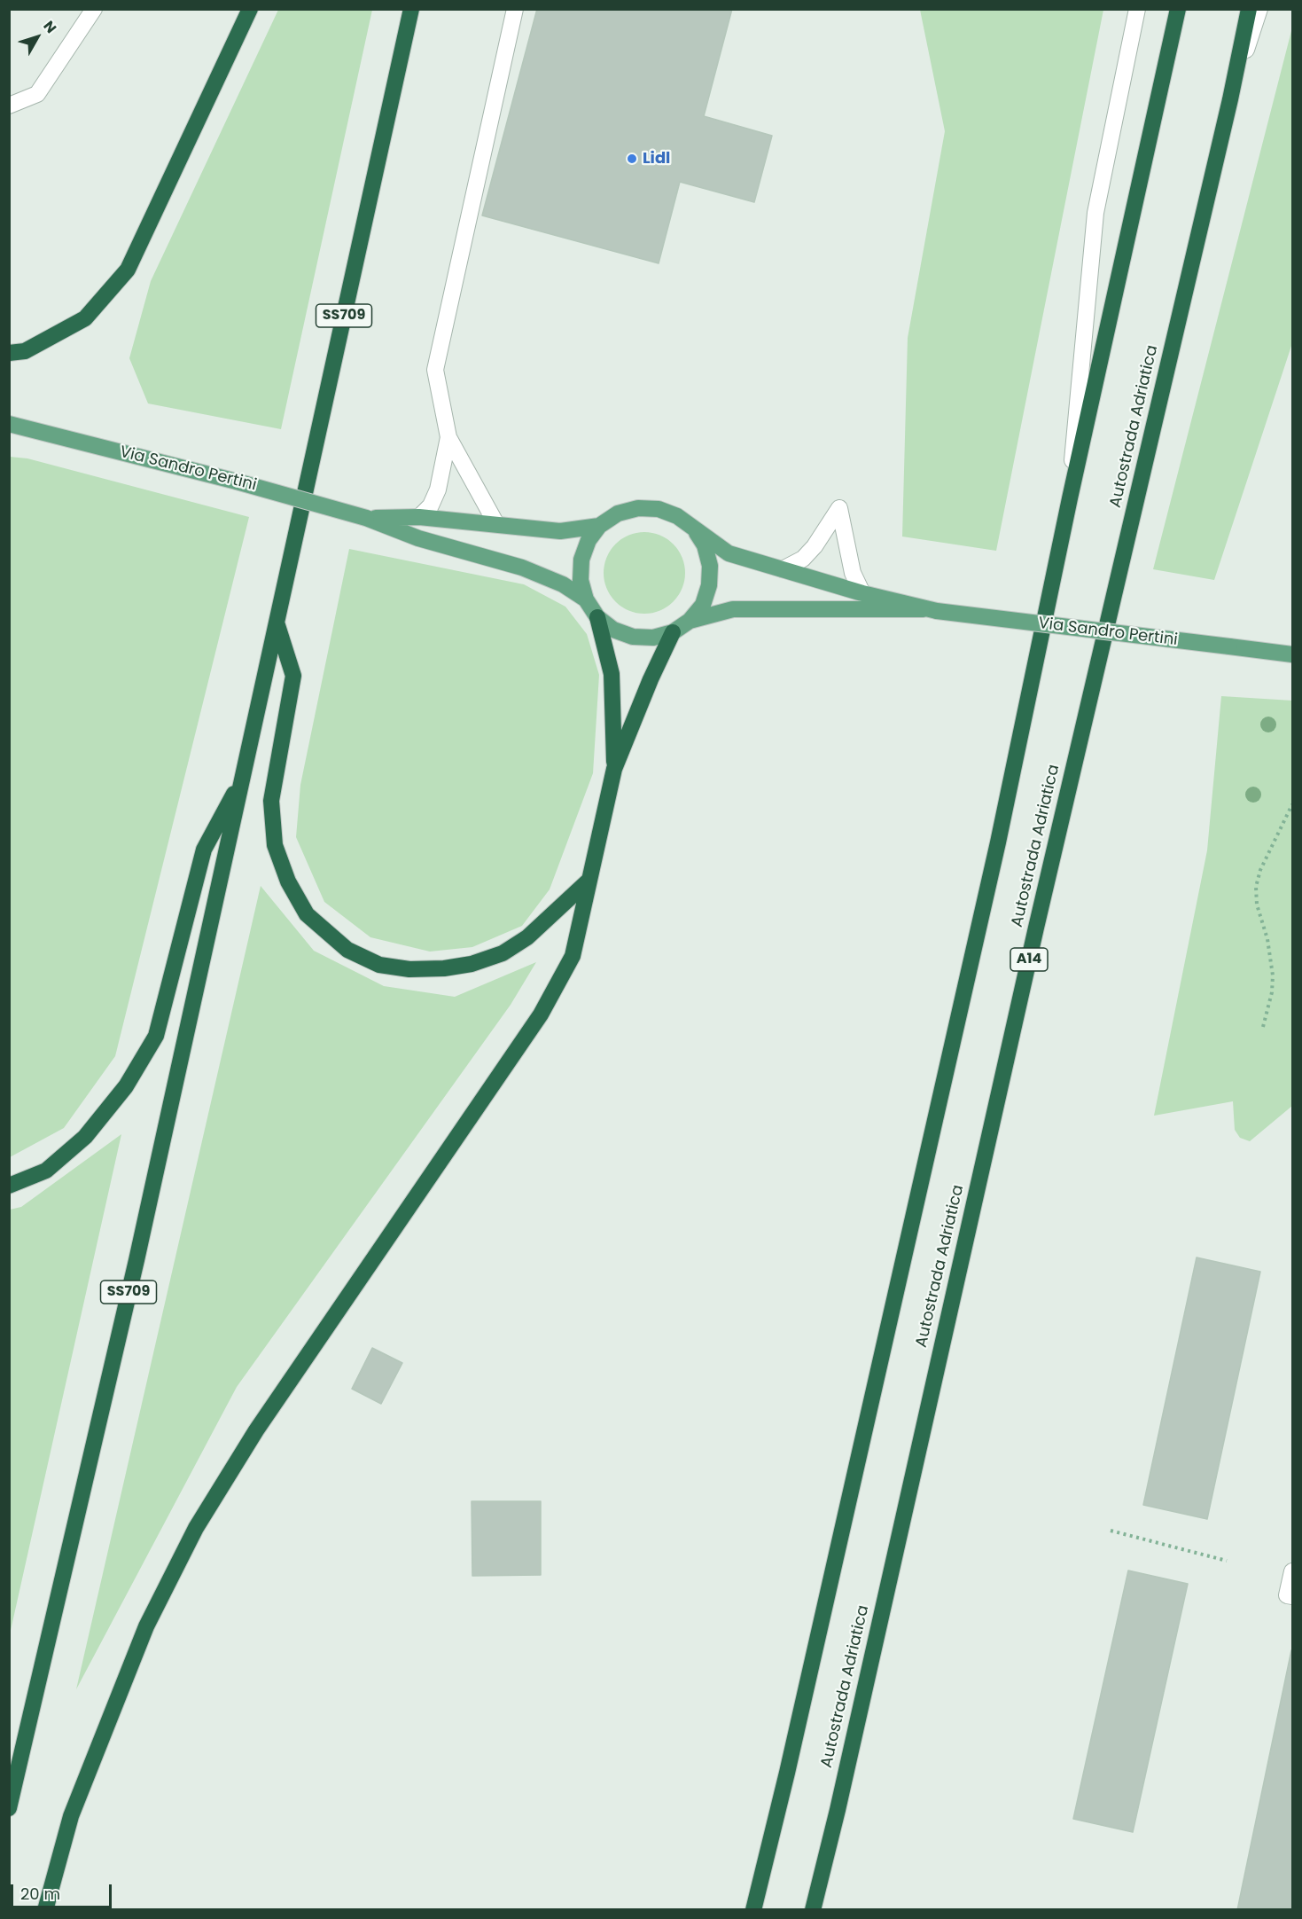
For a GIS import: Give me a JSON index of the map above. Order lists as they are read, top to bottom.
{
  "streets": {
    "highway": ["SS709", "Autostrada Adriatica", "A14"],
    "main road": ["Via Sandro Pertini"]
  },
  "places": ["Lidl"],
  "scale_bar": "20 m",
  "north": "top right"
}
